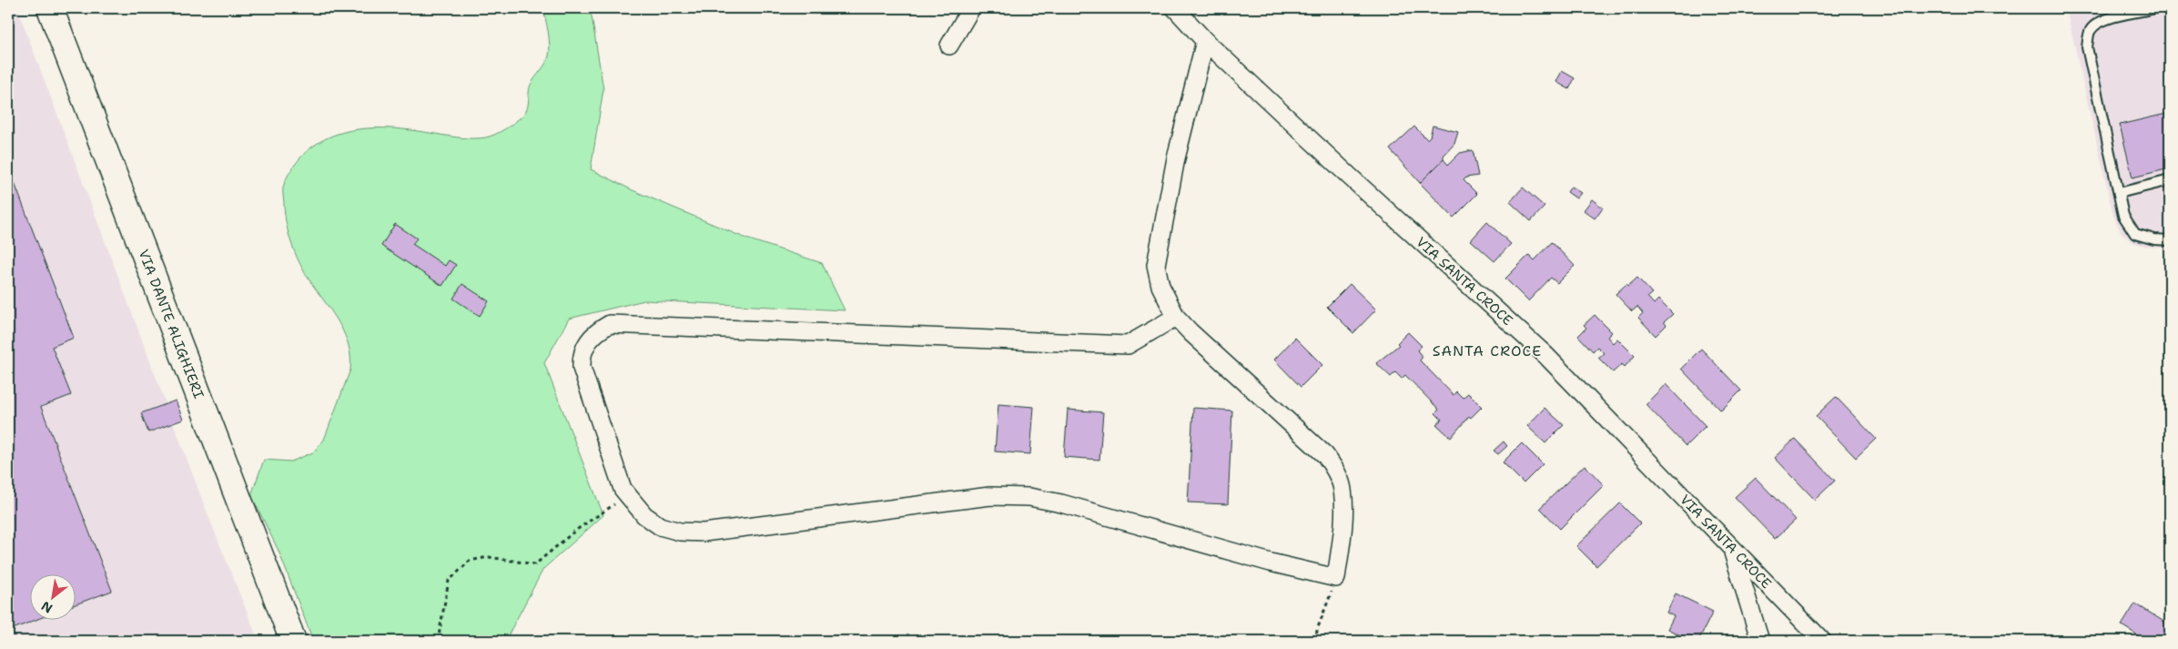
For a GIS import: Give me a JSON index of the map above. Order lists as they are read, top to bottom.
{
  "streets": {
    "main road": ["VIA DANTE ALIGHIERI"],
    "street": ["VIA SANTA CROCE"]
  },
  "districts": ["SANTA CROCE"],
  "north": "bottom left"
}
